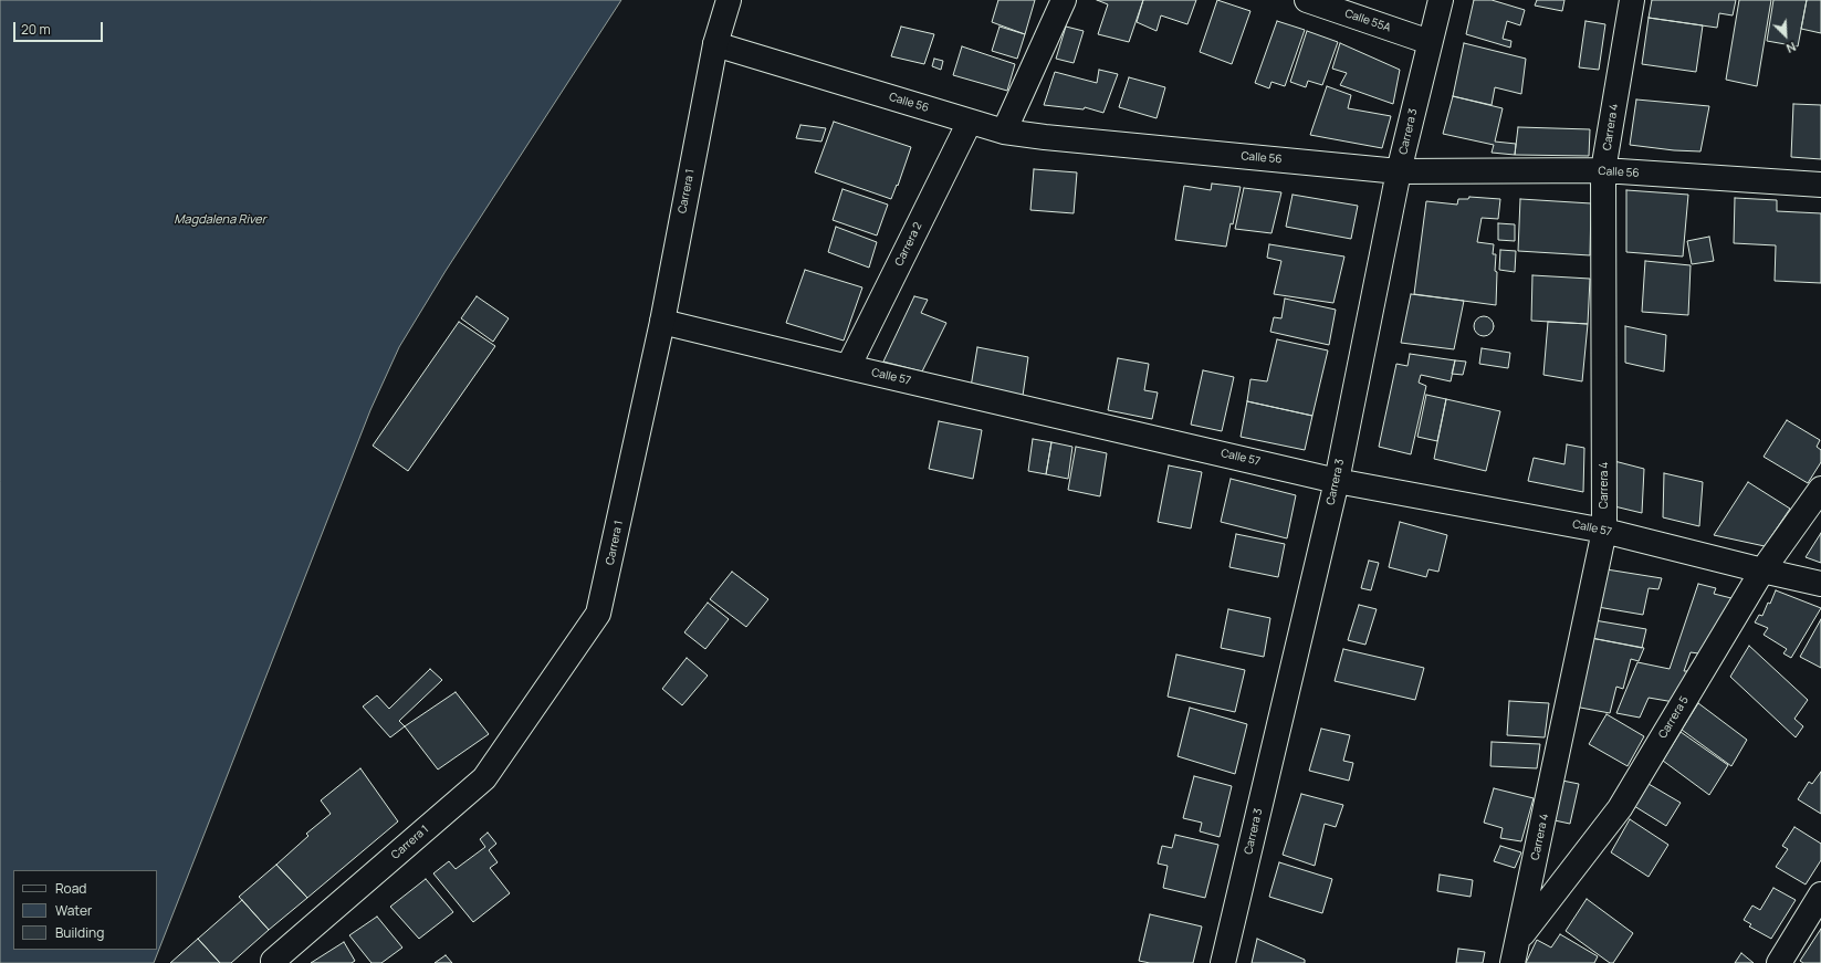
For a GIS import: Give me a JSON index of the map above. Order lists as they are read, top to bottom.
{
  "streets": {
    "main road": [
      "Calle 55A",
      "Calle 56",
      "Carrera 4",
      "Carrera 3",
      "Carrera 1",
      "Carrera 2",
      "Calle 57",
      "Carrera 5"
    ]
  },
  "crossings": [
    ["Calle 55A", "Carrera 3"],
    ["Calle 56", "Carrera 4"],
    ["Calle 56", "Carrera 3"],
    ["Calle 56", "Carrera 1"],
    ["Calle 56", "Carrera 2"],
    ["Carrera 4", "Calle 57"],
    ["Carrera 4", "Carrera 5"],
    ["Carrera 3", "Calle 57"],
    ["Carrera 1", "Calle 57"],
    ["Carrera 2", "Calle 57"],
    ["Calle 57", "Carrera 5"]
  ],
  "water": ["Magdalena River"],
  "legend": ["Road", "Water", "Building"],
  "scale_bar": "20 m",
  "north": "bottom right"
}
